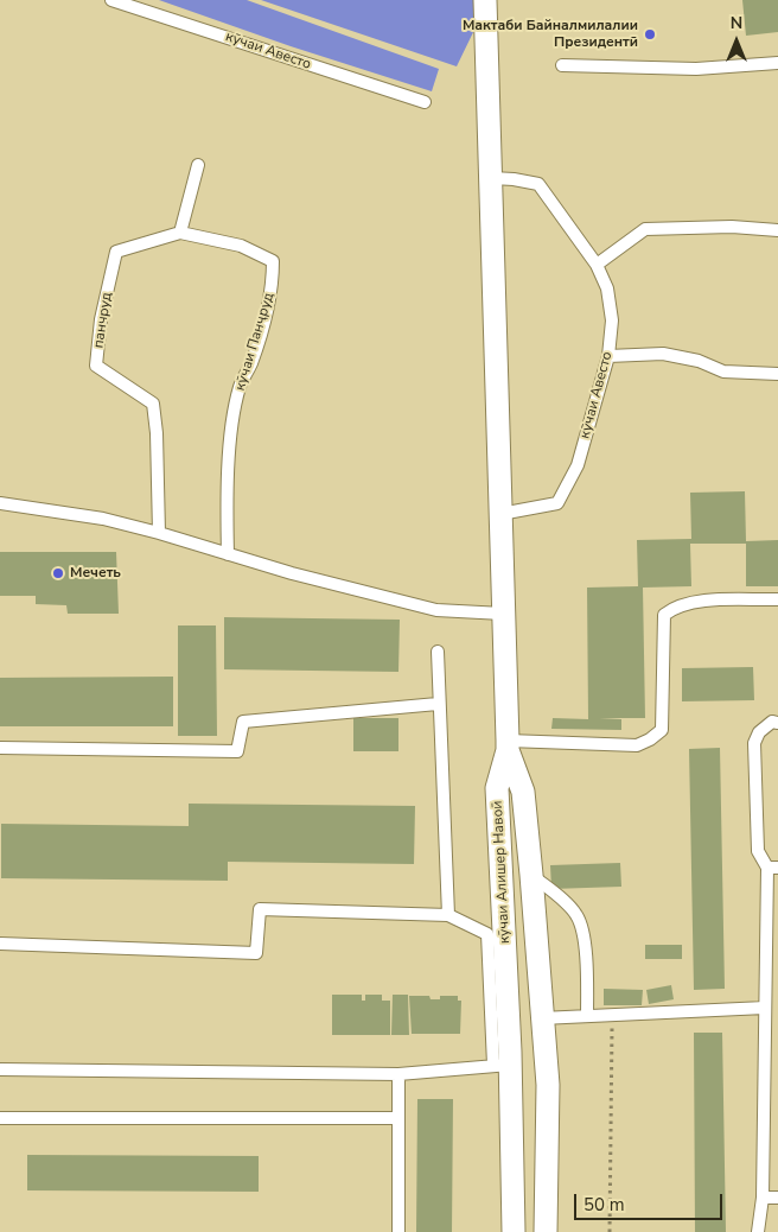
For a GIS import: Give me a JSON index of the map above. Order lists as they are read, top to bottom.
{
  "streets": {
    "street": ["кӯчаи Алишер Навоӣ"],
    "lane": ["кӯчаи Авесто", "панчруд", "кӯчаи Панҷруд"]
  },
  "crossings": [
    ["панчруд", "кӯчаи Панҷруд"]
  ],
  "places": ["Мактаби Байналмилалии Президентӣ", "Мечеть"],
  "scale_bar": "50 m",
  "north": "top"
}
